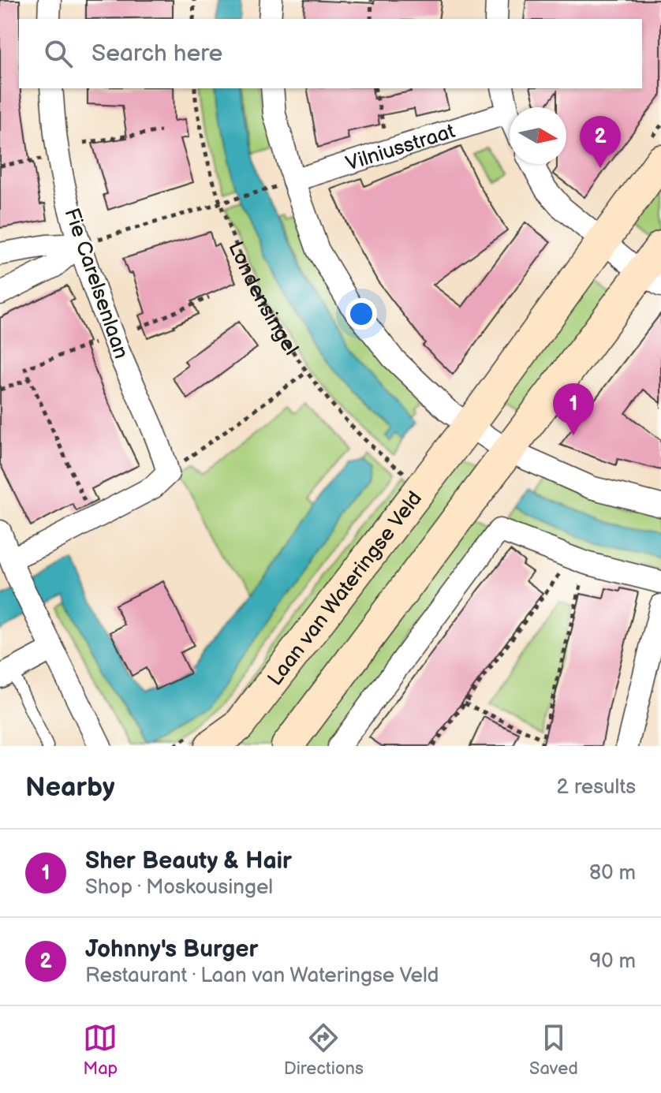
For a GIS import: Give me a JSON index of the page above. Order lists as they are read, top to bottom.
{
  "streets": {
    "street": ["Vilniusstraat", "Fie Carelsenlaan", "Laan van Wateringse Veld"],
    "path": ["Londensingel"]
  },
  "north": "right",
  "page": {
    "search": "Search here",
    "pins": ["2", "1"],
    "heading": ["Nearby", "2 results"],
    "list": [
      {
        "mark": "1",
        "name": "Sher Beauty & Hair",
        "note": "Shop · Moskousingel",
        "value": "80 m"
      },
      {
        "mark": "2",
        "name": "Johnny's Burger",
        "note": "Restaurant · Laan van Wateringse Veld",
        "value": "90 m"
      }
    ],
    "nav": ["Map", "Directions", "Saved"]
  }
}
